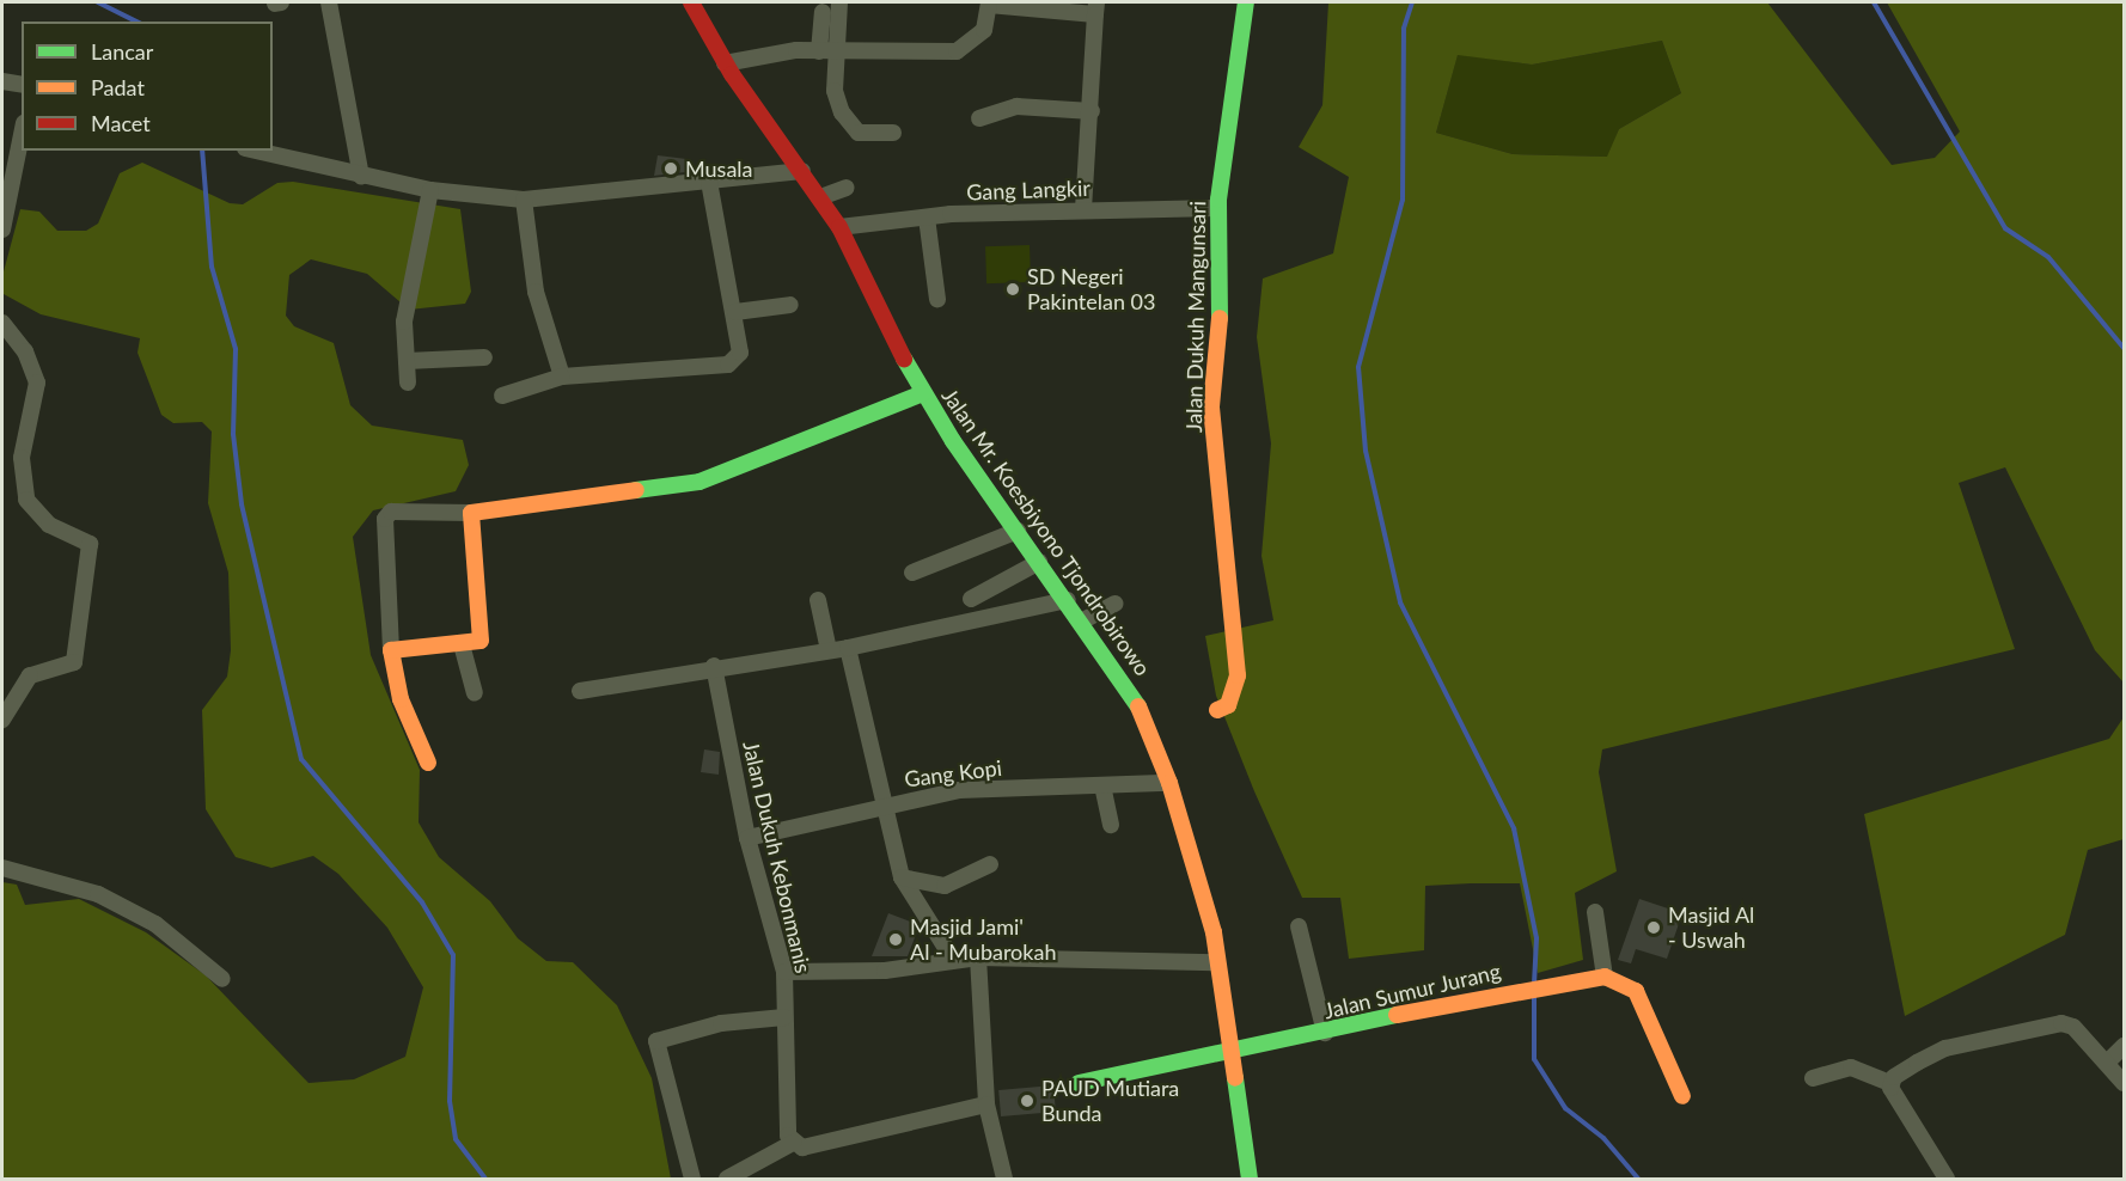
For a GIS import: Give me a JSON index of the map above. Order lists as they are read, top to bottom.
{
  "streets": {
    "street": [
      "Gang Langkir",
      "Jalan Dukuh Mangunsari",
      "Jalan Mr. Koesbiyono Tjondrobirowo",
      "Gang Kopi",
      "Jalan Dukuh Kebonmanis",
      "Jalan Sumur Jurang"
    ]
  },
  "crossings": [
    ["Gang Langkir", "Jalan Dukuh Mangunsari"],
    ["Gang Langkir", "Jalan Mr. Koesbiyono Tjondrobirowo"],
    ["Jalan Mr. Koesbiyono Tjondrobirowo", "Gang Kopi"],
    ["Jalan Mr. Koesbiyono Tjondrobirowo", "Jalan Sumur Jurang"],
    ["Gang Kopi", "Jalan Dukuh Kebonmanis"]
  ],
  "places": [
    "Musala",
    "SD Negeri Pakintelan 03",
    "Masjid Al - Uswah",
    "Masjid Jami' Al - Mubarokah",
    "PAUD Mutiara Bunda"
  ],
  "legend": ["Lancar", "Padat", "Macet"]
}
